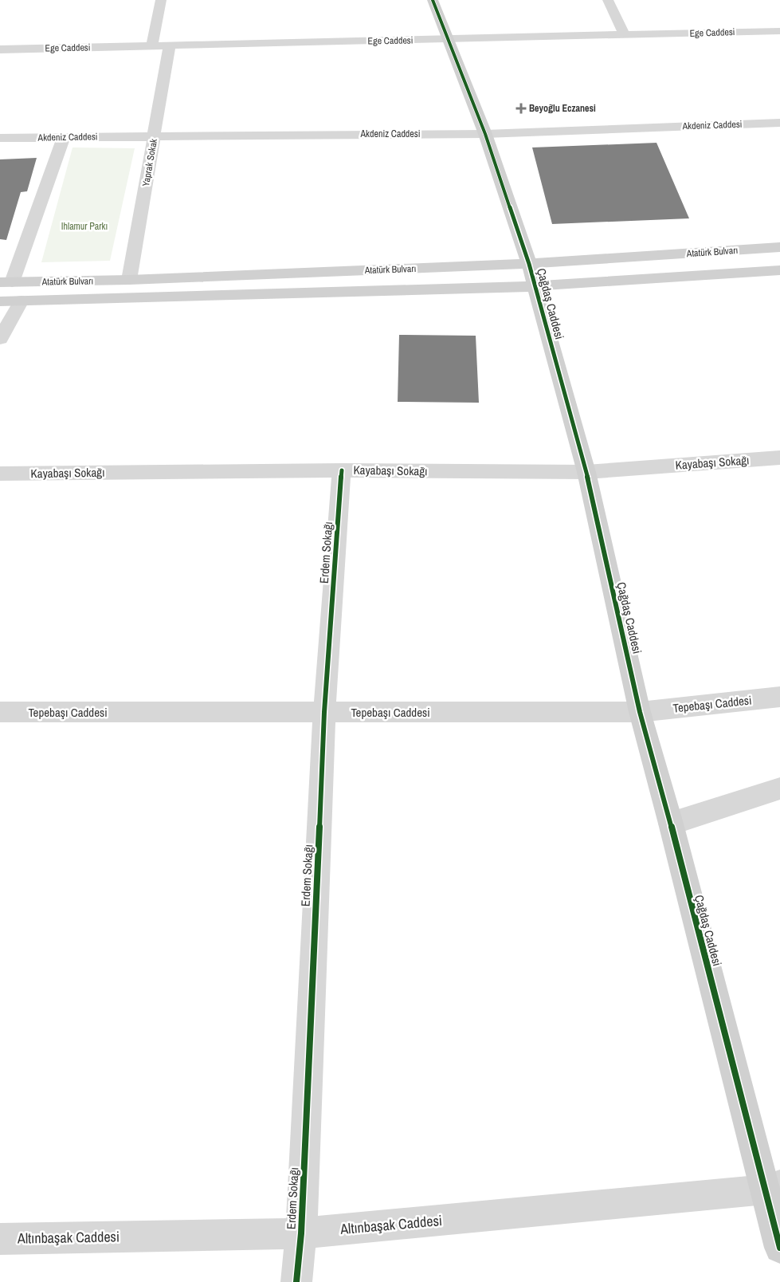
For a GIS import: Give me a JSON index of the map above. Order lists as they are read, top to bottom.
{
  "streets": {
    "street": [
      "Ege Caddesi",
      "Akdeniz Caddesi",
      "Yaprak Sokak",
      "Atatürk Bulvarı",
      "Çağdaş Caddesi",
      "Kayabaşı Sokağı",
      "Erdem Sokağı",
      "Tepebaşı Caddesi",
      "Altınbaşak Caddesi"
    ]
  },
  "crossings": [
    ["Ege Caddesi", "Yaprak Sokak"],
    ["Ege Caddesi", "Çağdaş Caddesi"],
    ["Akdeniz Caddesi", "Yaprak Sokak"],
    ["Akdeniz Caddesi", "Çağdaş Caddesi"],
    ["Yaprak Sokak", "Atatürk Bulvarı"],
    ["Atatürk Bulvarı", "Çağdaş Caddesi"],
    ["Çağdaş Caddesi", "Kayabaşı Sokağı"],
    ["Çağdaş Caddesi", "Tepebaşı Caddesi"],
    ["Çağdaş Caddesi", "Altınbaşak Caddesi"],
    ["Kayabaşı Sokağı", "Erdem Sokağı"],
    ["Erdem Sokağı", "Tepebaşı Caddesi"],
    ["Erdem Sokağı", "Altınbaşak Caddesi"]
  ],
  "parks": ["Ihlamur Parkı"],
  "places": {
    "health": ["Beyoğlu Eczanesi"]
  }
}
